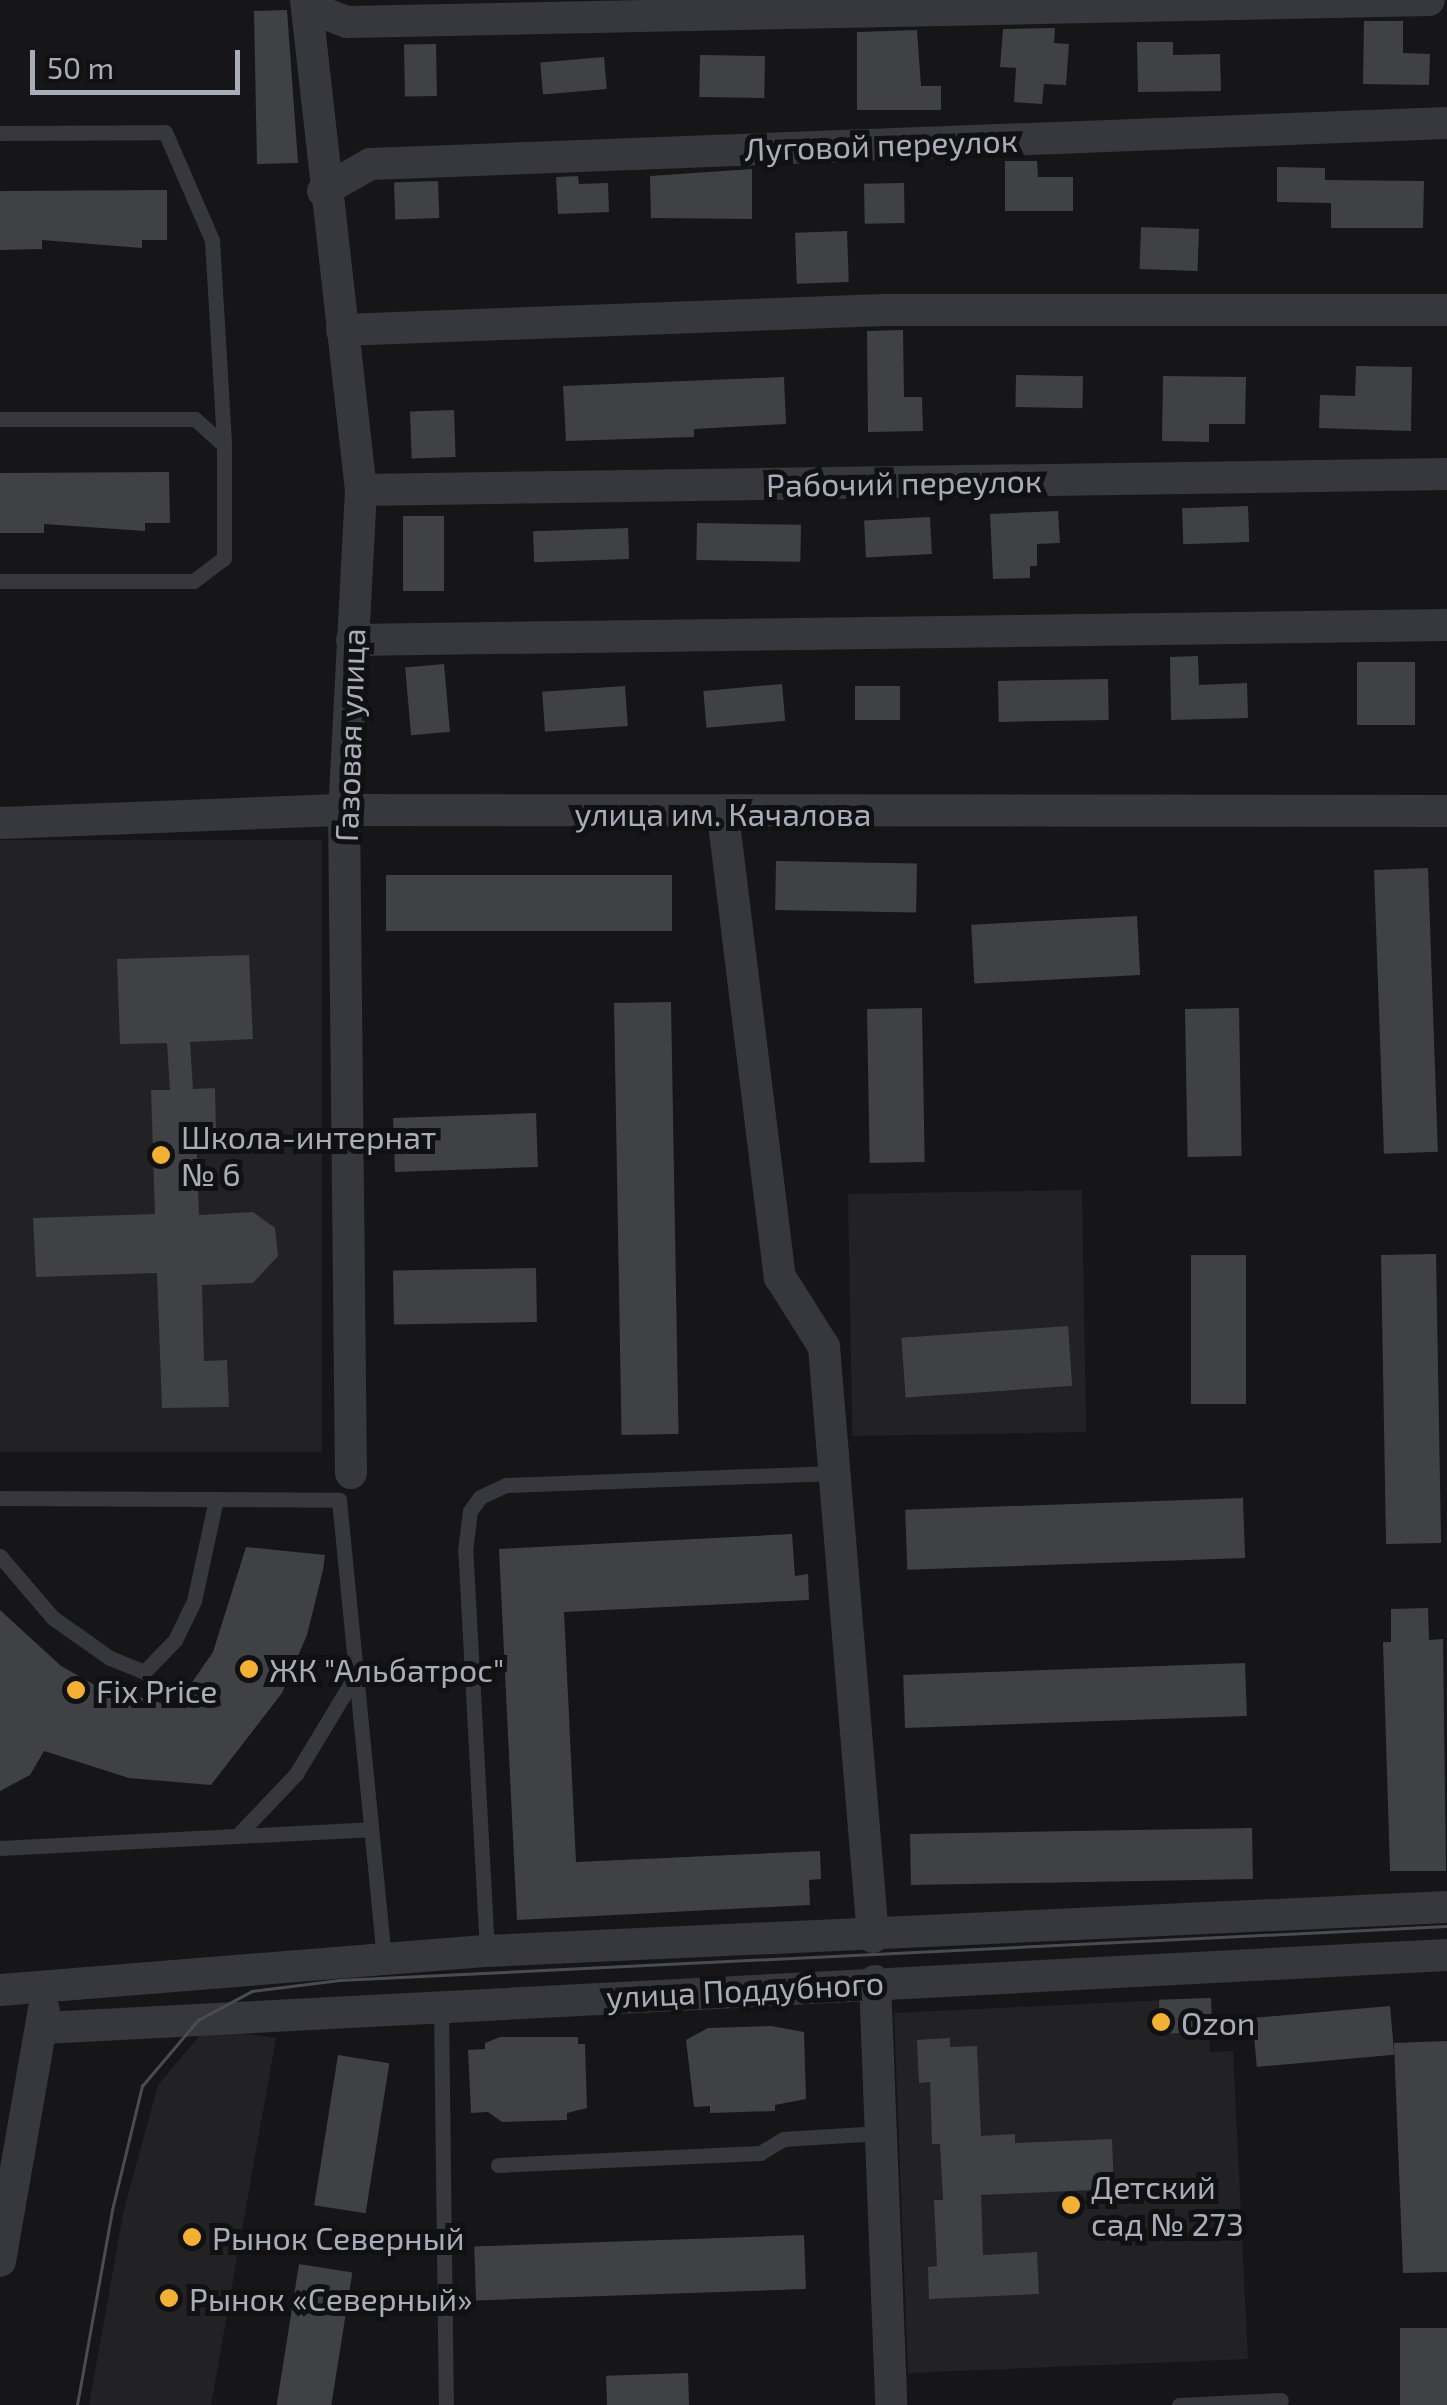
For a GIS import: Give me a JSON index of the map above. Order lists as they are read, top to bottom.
{
  "streets": {
    "street": [
      "Луговой переулок",
      "Рабочий переулок",
      "Газовая улица",
      "улица им. Качалова",
      "улица Поддубного"
    ]
  },
  "crossings": [
    ["Луговой переулок", "Газовая улица"],
    ["Рабочий переулок", "Газовая улица"],
    ["Газовая улица", "улица им. Качалова"]
  ],
  "places": [
    "Школа-интернат № 6",
    "ЖК \"Альбатрос\"",
    "Fix Price",
    "Ozon",
    "Детский сад № 273",
    "Рынок Северный",
    "Рынок «Северный»"
  ],
  "scale_bar": "50 m"
}
